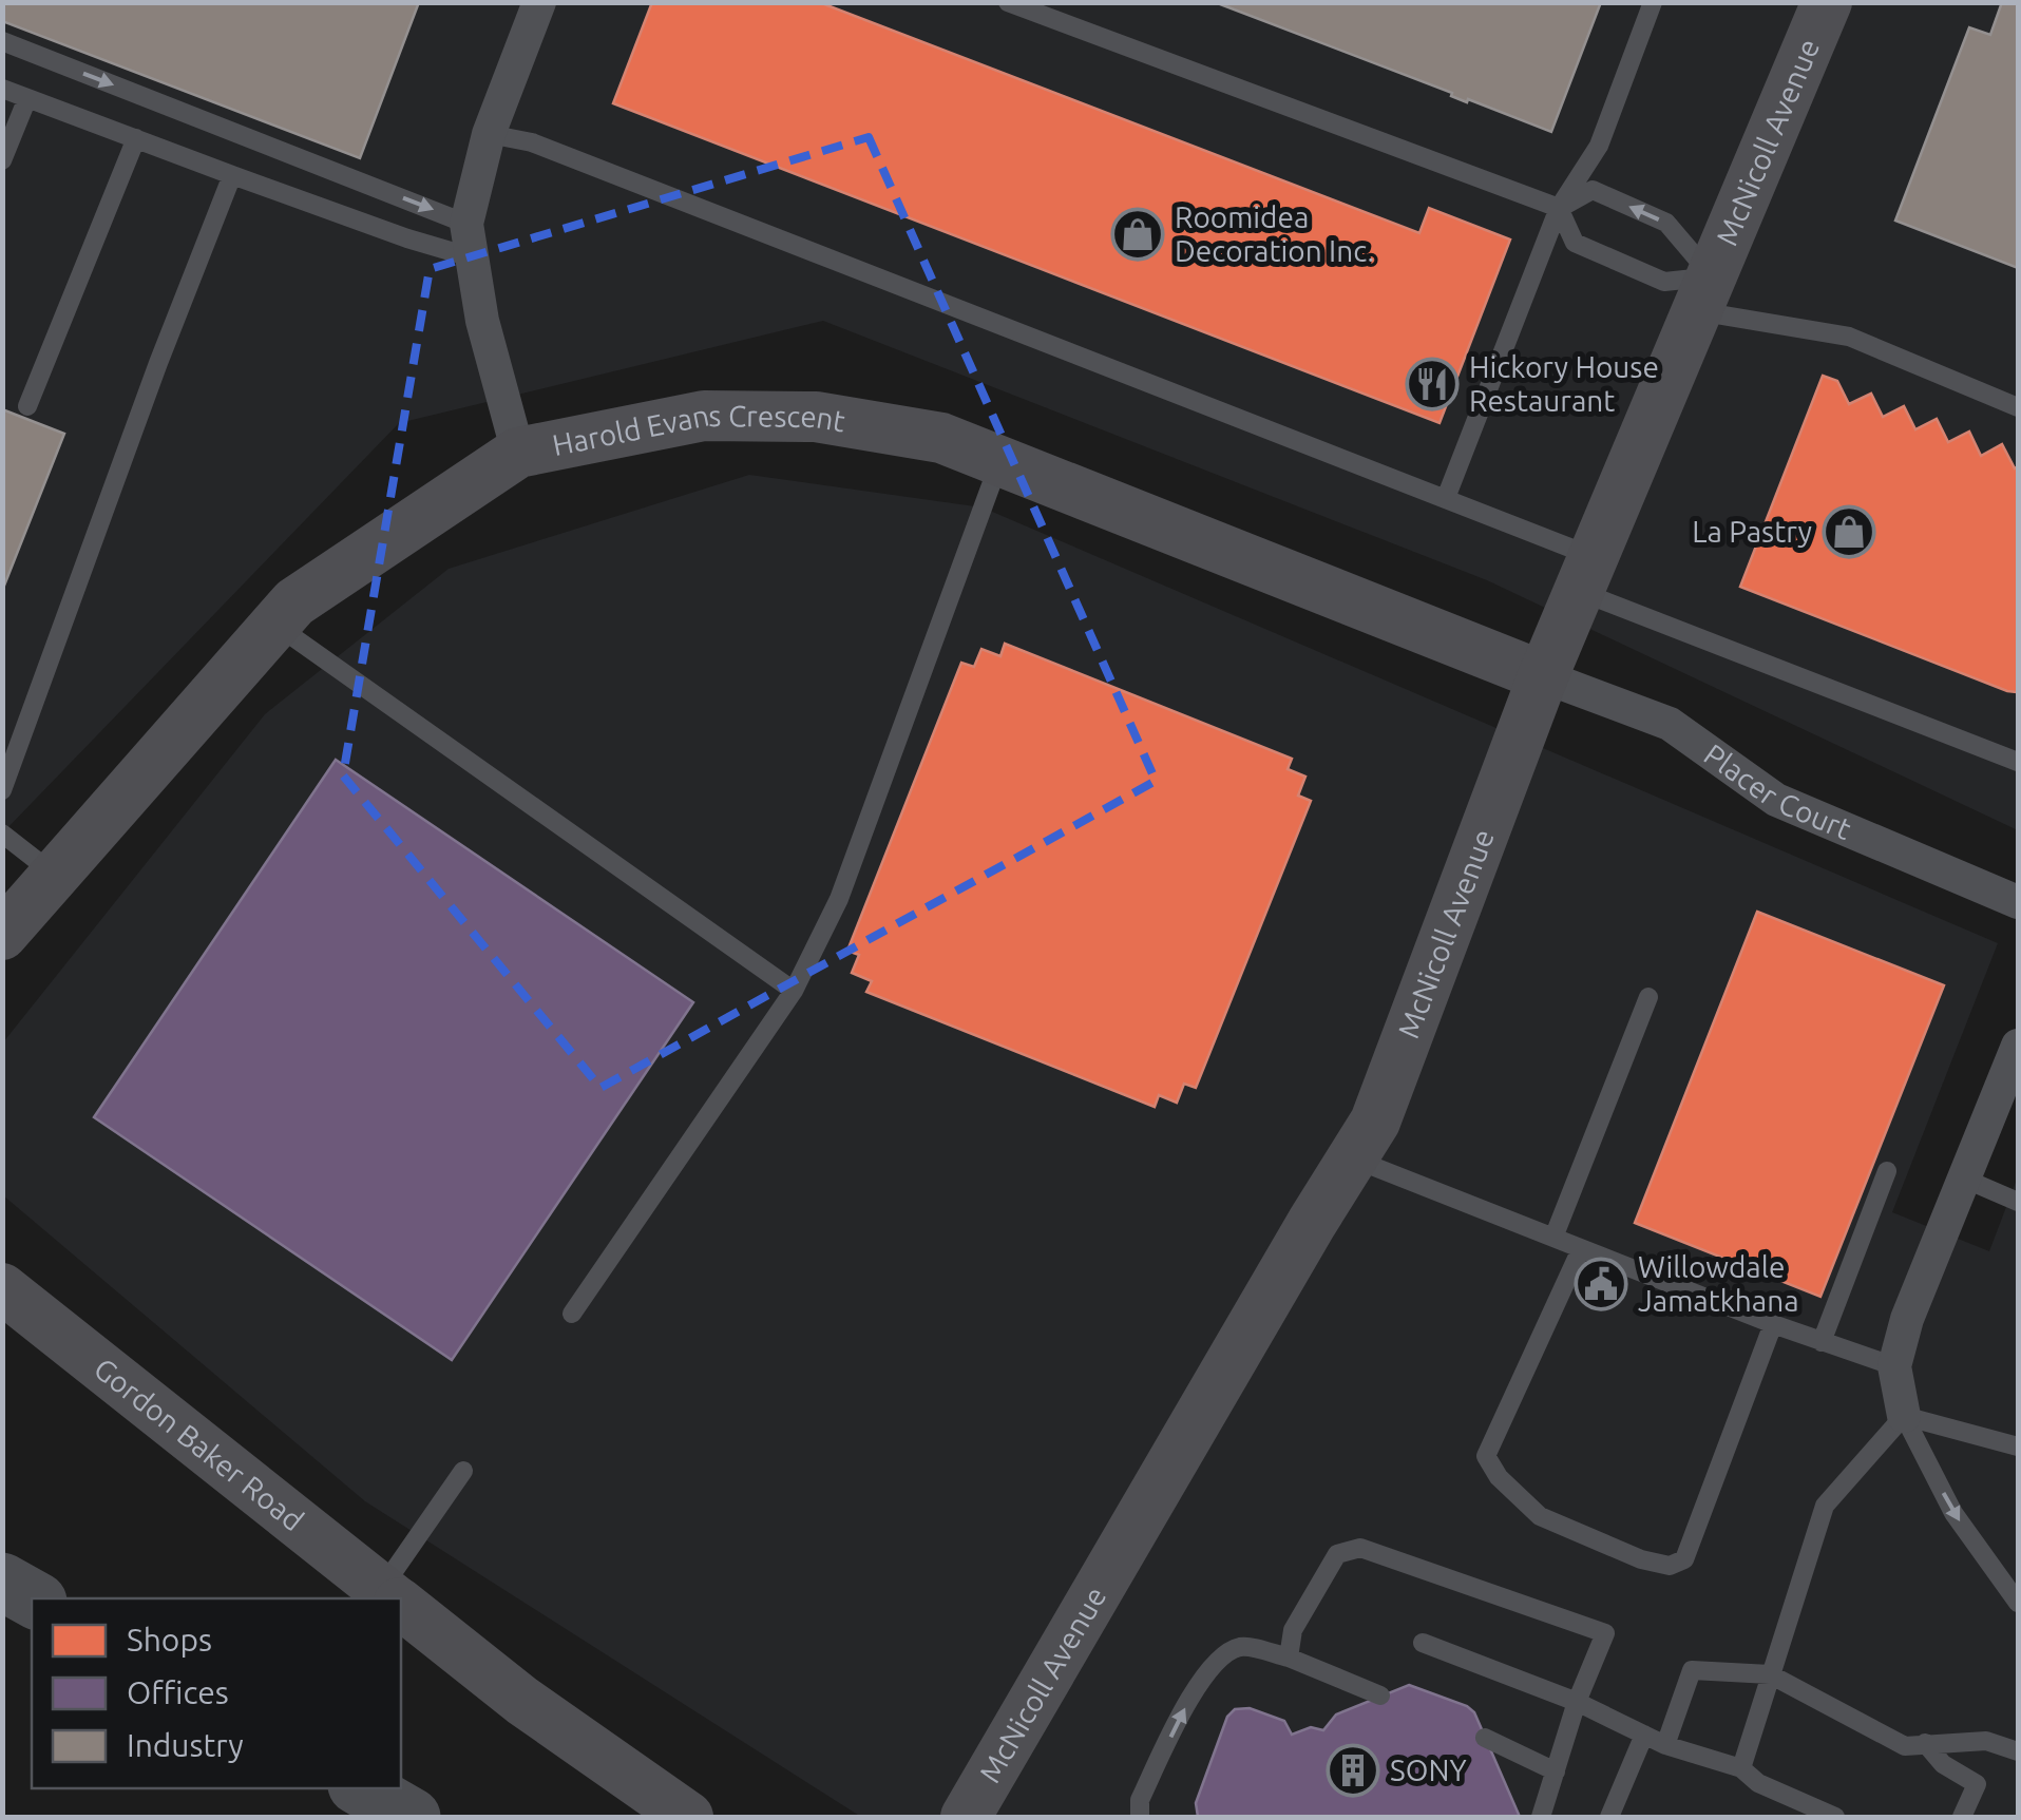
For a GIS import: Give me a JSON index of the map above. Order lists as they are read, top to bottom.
{
  "streets": {
    "street": [
      "McNicoll Avenue",
      "Harold Evans Crescent",
      "Placer Court",
      "Gordon Baker Road"
    ]
  },
  "crossings": [
    ["McNicoll Avenue", "Harold Evans Crescent"],
    ["McNicoll Avenue", "Placer Court"],
    ["Harold Evans Crescent", "Placer Court"]
  ],
  "places": {
    "shop": ["Roomidea Decoration Inc.", "La Pastry"],
    "restaurant": ["Hickory House Restaurant"],
    "public building": ["Willowdale Jamatkhana"],
    "building": ["SONY"]
  },
  "legend": ["Shops", "Offices", "Industry"]
}
